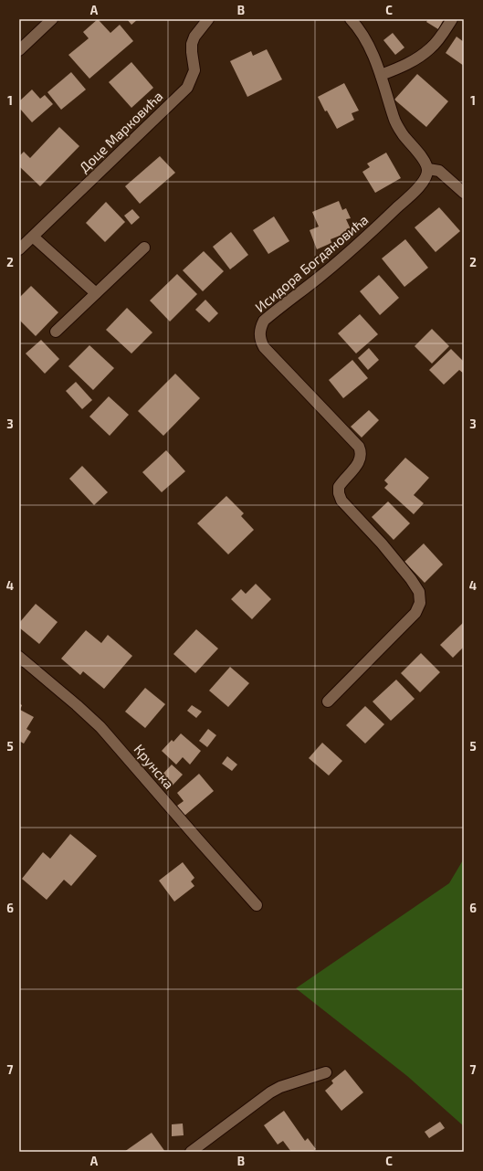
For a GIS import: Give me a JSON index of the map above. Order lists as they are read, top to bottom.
{
  "streets": {
    "street": ["Доце Марковића", "Исидора Богдановића", "Крунска"]
  },
  "grid": {
    "columns": ["A", "B", "C"],
    "rows": [
      "1",
      "2",
      "3",
      "4",
      "5",
      "6",
      "7"
    ]
  }
}
